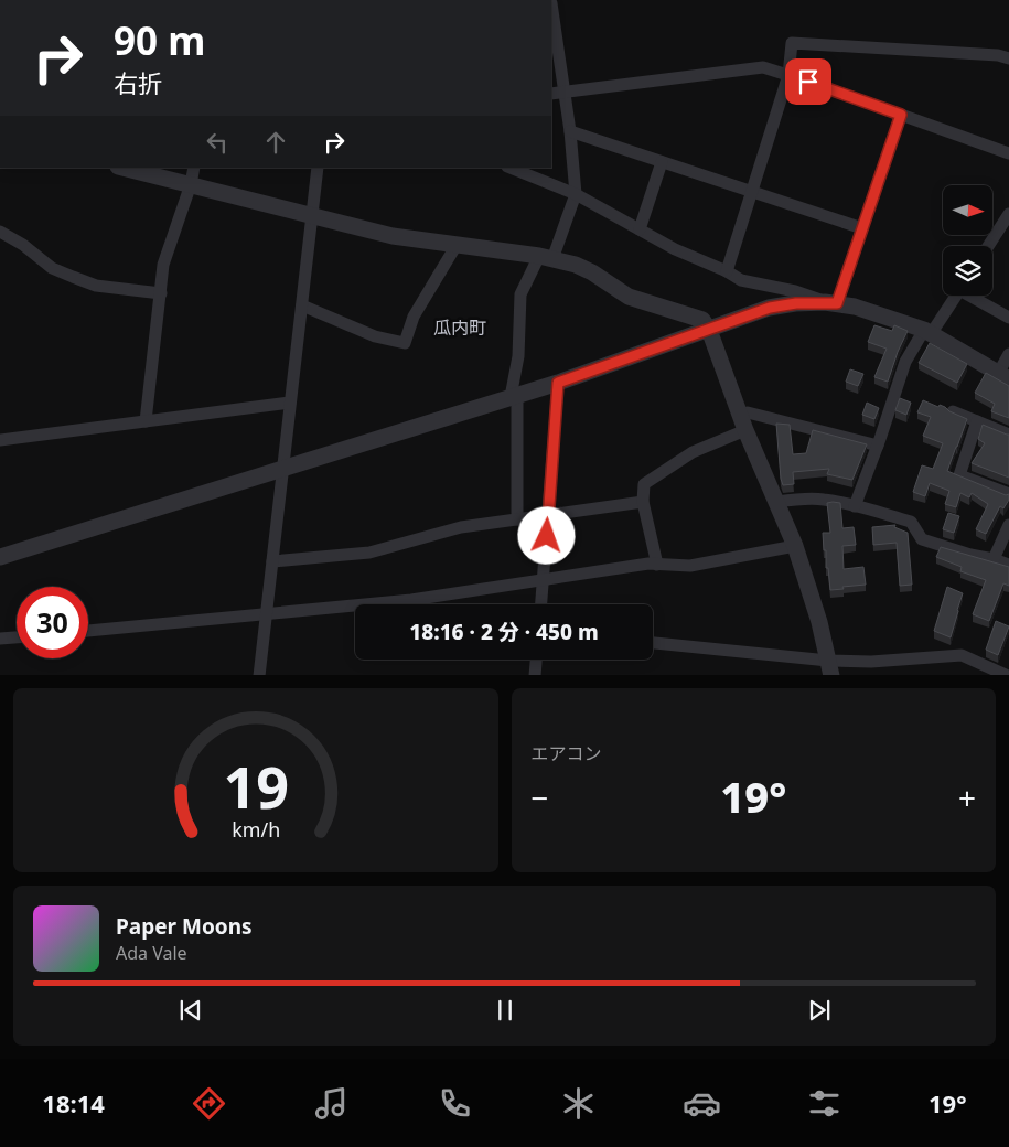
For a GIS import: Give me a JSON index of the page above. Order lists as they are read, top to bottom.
{
  "districts": ["瓜内町"],
  "north": "right",
  "page": {
    "turn": ["90 m", "右折"],
    "limit": "30",
    "trip": "18:16 · 2 分 · 450 m",
    "tile": "エアコン",
    "heat": ["−", "19°", "+"],
    "song": ["Paper Moons", "Ada Vale"],
    "tabs": ["18:14", "19°"],
    "gauge": ["19", "km/h"]
  }
}
